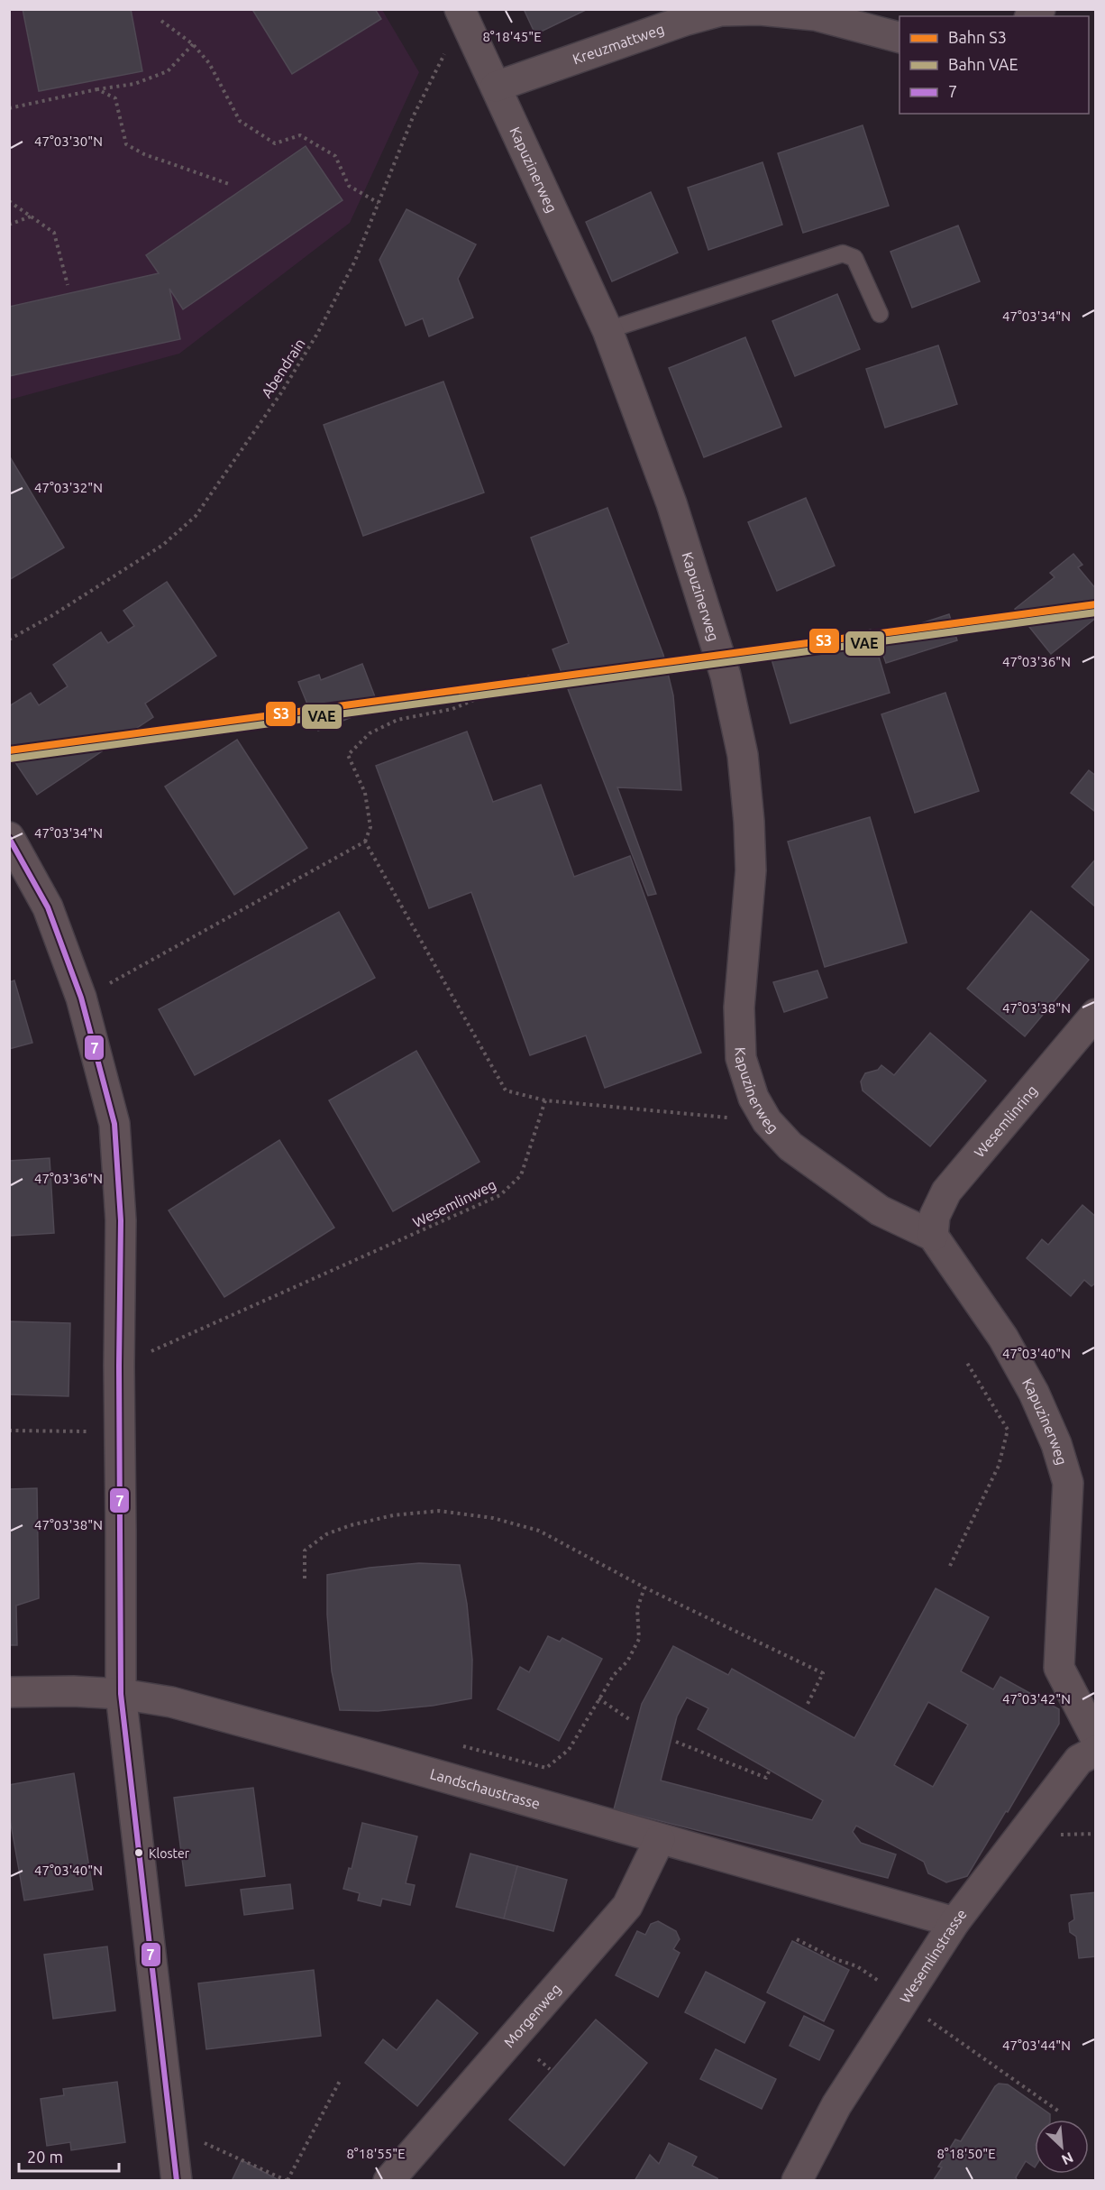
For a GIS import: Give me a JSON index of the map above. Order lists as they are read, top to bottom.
{
  "streets": {
    "street": [
      "Kreuzmattweg",
      "Kapuzinerweg",
      "Wesemlinring",
      "Landschaustrasse",
      "Wesemlinstrasse",
      "Morgenweg"
    ],
    "path": ["Abendrain", "Wesemlinweg"]
  },
  "crossings": [
    ["Kreuzmattweg", "Kapuzinerweg"],
    ["Kapuzinerweg", "Abendrain"],
    ["Kapuzinerweg", "Wesemlinring"],
    ["Landschaustrasse", "Wesemlinstrasse"],
    ["Landschaustrasse", "Morgenweg"]
  ],
  "places": ["Kloster"],
  "lines": ["rail line S3", "rail line VAE", "transit line 7"],
  "legend": ["Bahn S3", "Bahn VAE", "7"],
  "scale_bar": "20 m",
  "north": "bottom right",
  "coordinates": [
    "8°18'45\"E",
    "47°03'30\"N",
    "47°03'34\"N",
    "47°03'32\"N",
    "47°03'36\"N",
    "47°03'38\"N",
    "47°03'40\"N",
    "47°03'42\"N",
    "47°03'44\"N",
    "8°18'55\"E",
    "8°18'50\"E"
  ]
}
